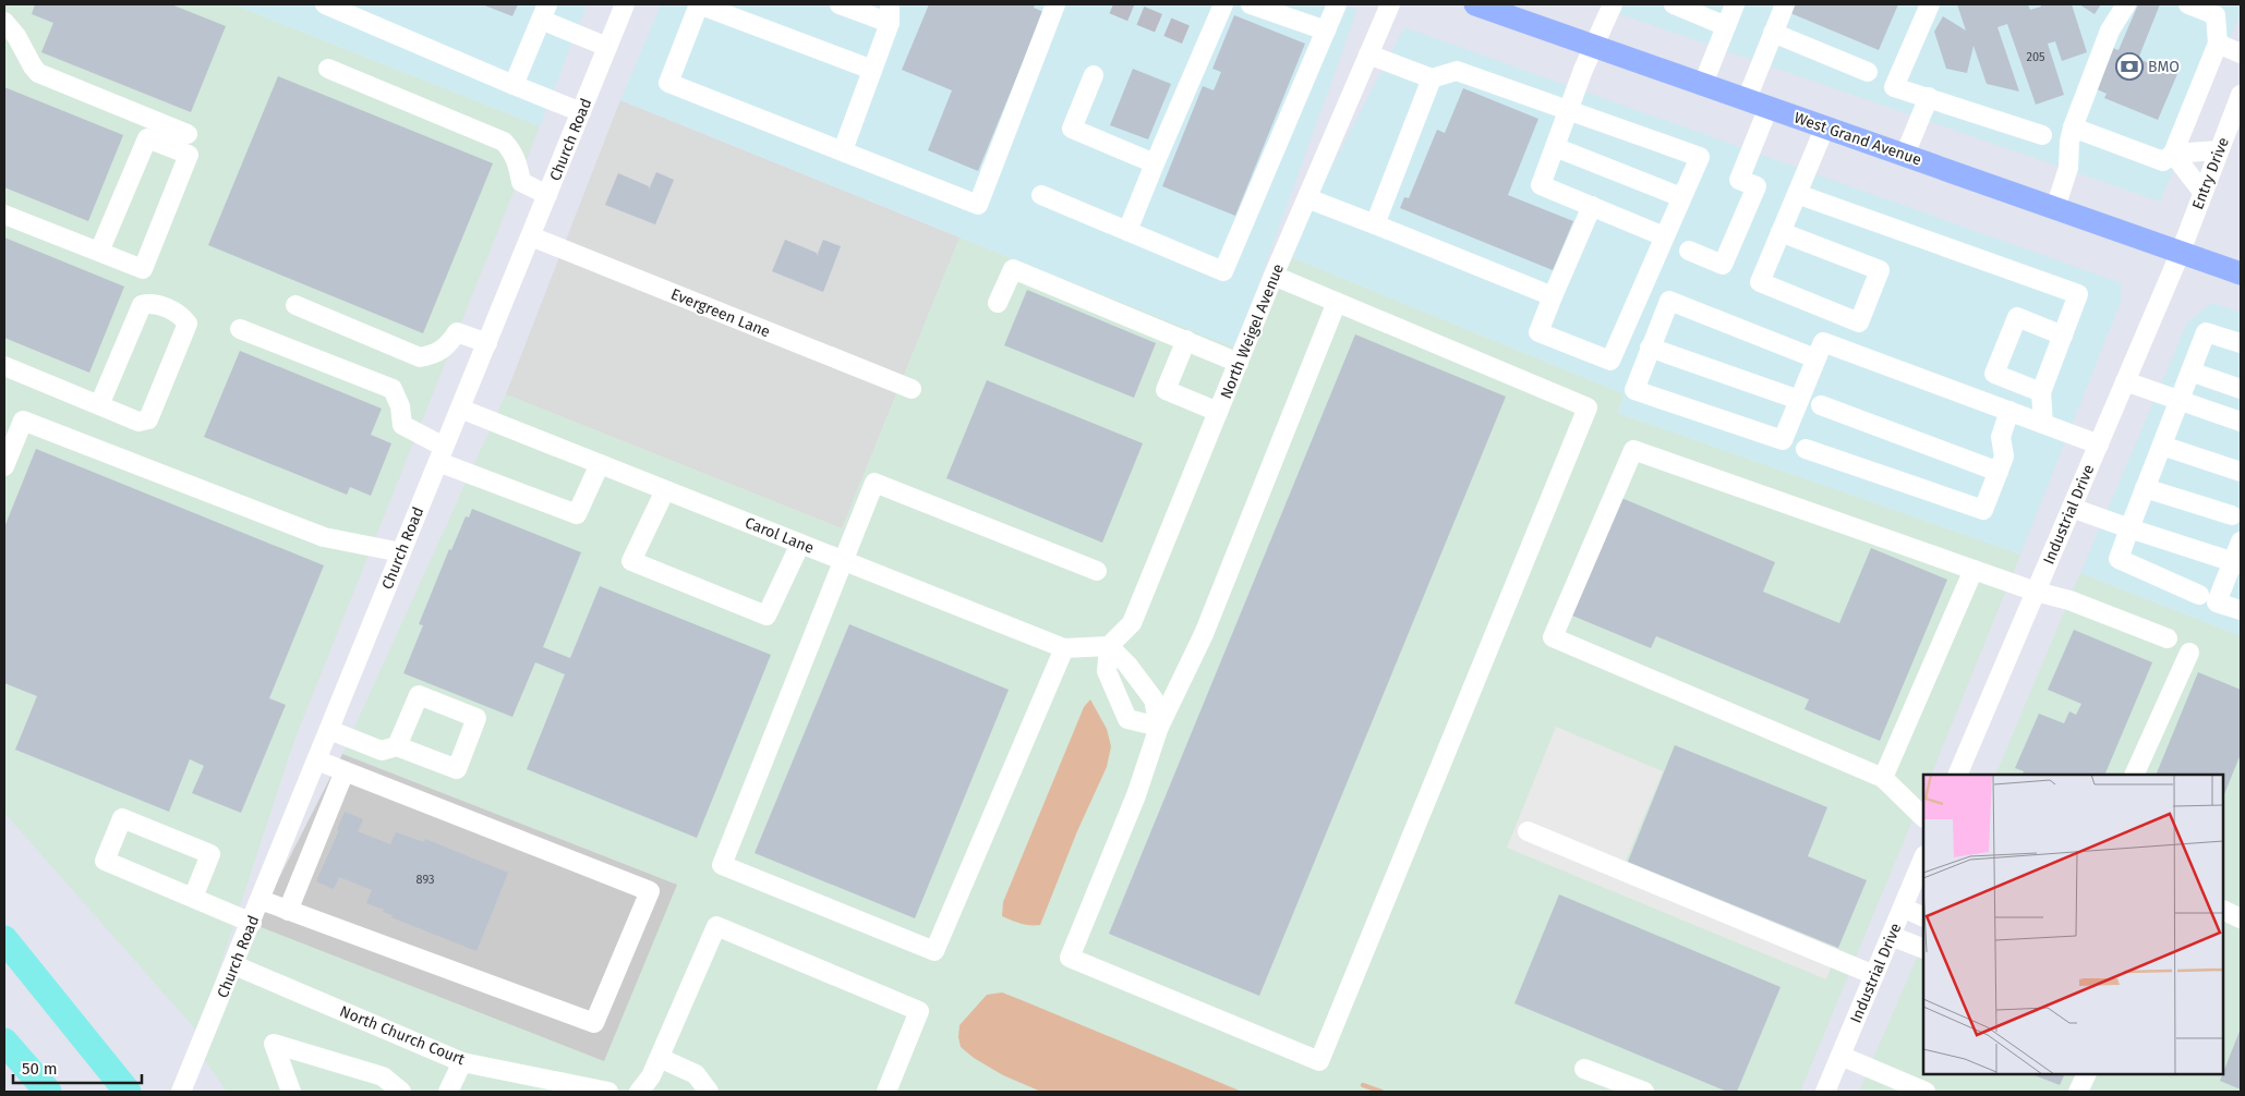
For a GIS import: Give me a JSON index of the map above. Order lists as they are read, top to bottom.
{
  "streets": {
    "main road": ["West Grand Avenue"],
    "street": [
      "Church Road",
      "Entry Drive",
      "Evergreen Lane",
      "North Weigel Avenue",
      "Industrial Drive",
      "Carol Lane",
      "North Church Court"
    ]
  },
  "crossings": [
    ["West Grand Avenue", "Entry Drive"],
    ["West Grand Avenue", "Industrial Drive"],
    ["Church Road", "Evergreen Lane"],
    ["Church Road", "Carol Lane"],
    ["Church Road", "North Church Court"],
    ["Entry Drive", "Industrial Drive"],
    ["North Weigel Avenue", "Carol Lane"]
  ],
  "places": {
    "bank": ["BMO"]
  },
  "house_numbers": ["205", "893"],
  "scale_bar": "50 m"
}
